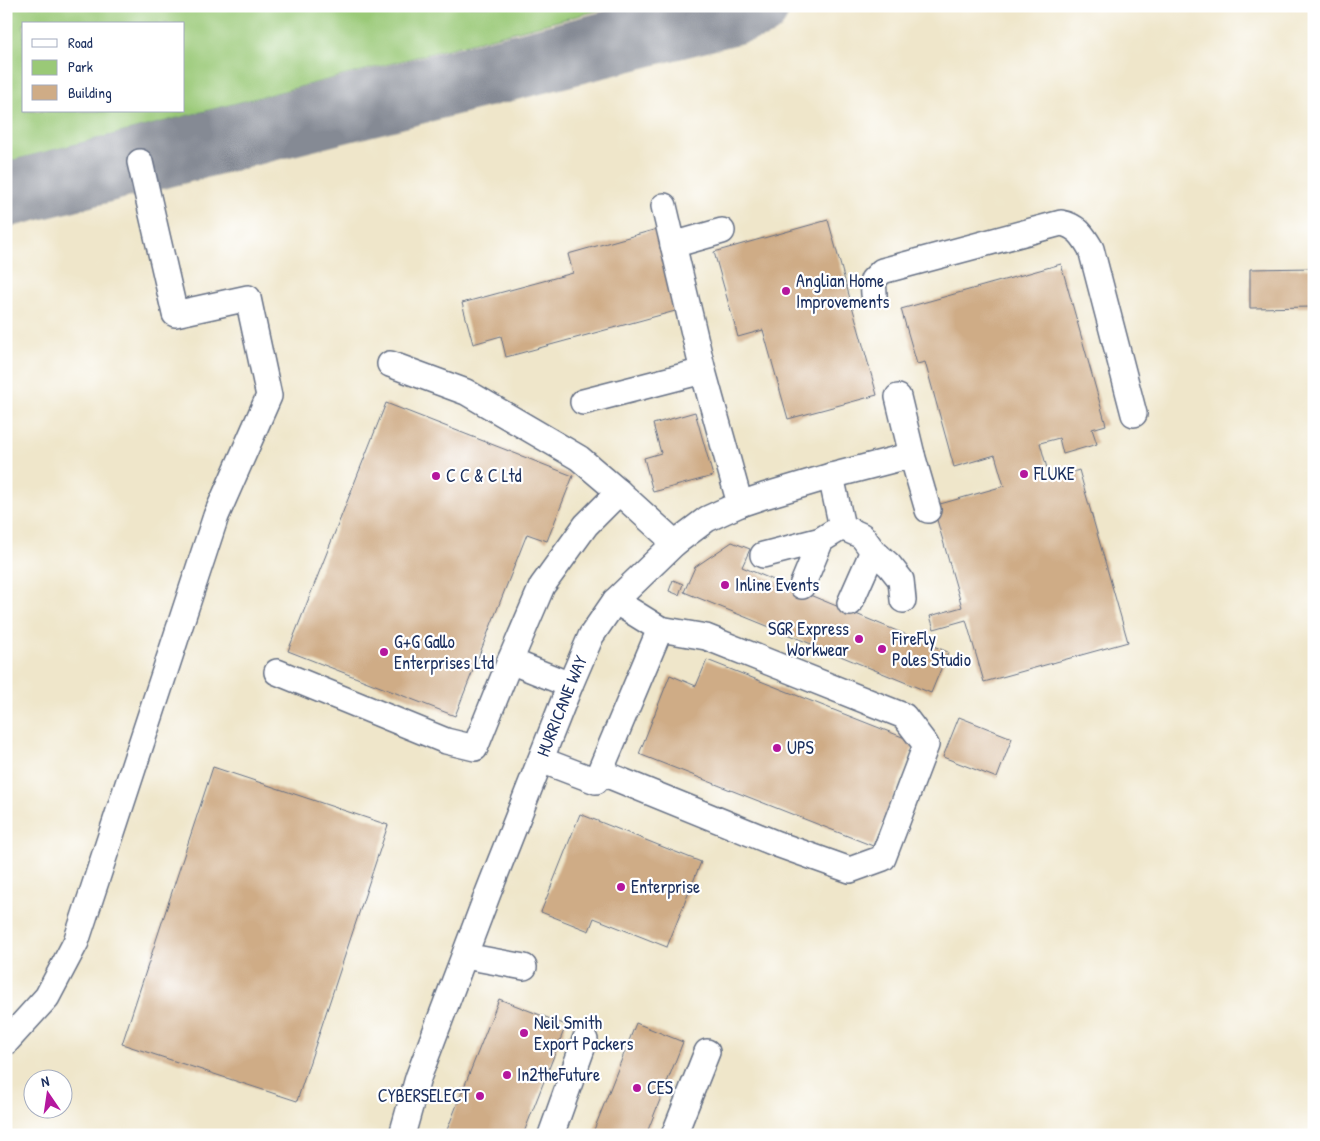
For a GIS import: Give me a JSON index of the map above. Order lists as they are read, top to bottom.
{
  "streets": {
    "street": ["HURRICANE WAY"]
  },
  "places": [
    "Anglian Home Improvements",
    "FLUKE",
    "C C & C Ltd",
    "Inline Events",
    "SGR Express Workwear",
    "FireFly Poles Studio",
    "G+G Gallo Enterprises Ltd",
    "UPS",
    "Enterprise",
    "Neil Smith Export Packers",
    "In2theFuture",
    "CES",
    "CYBERSELECT"
  ],
  "legend": ["Road", "Park", "Building"],
  "north": "top"
}
